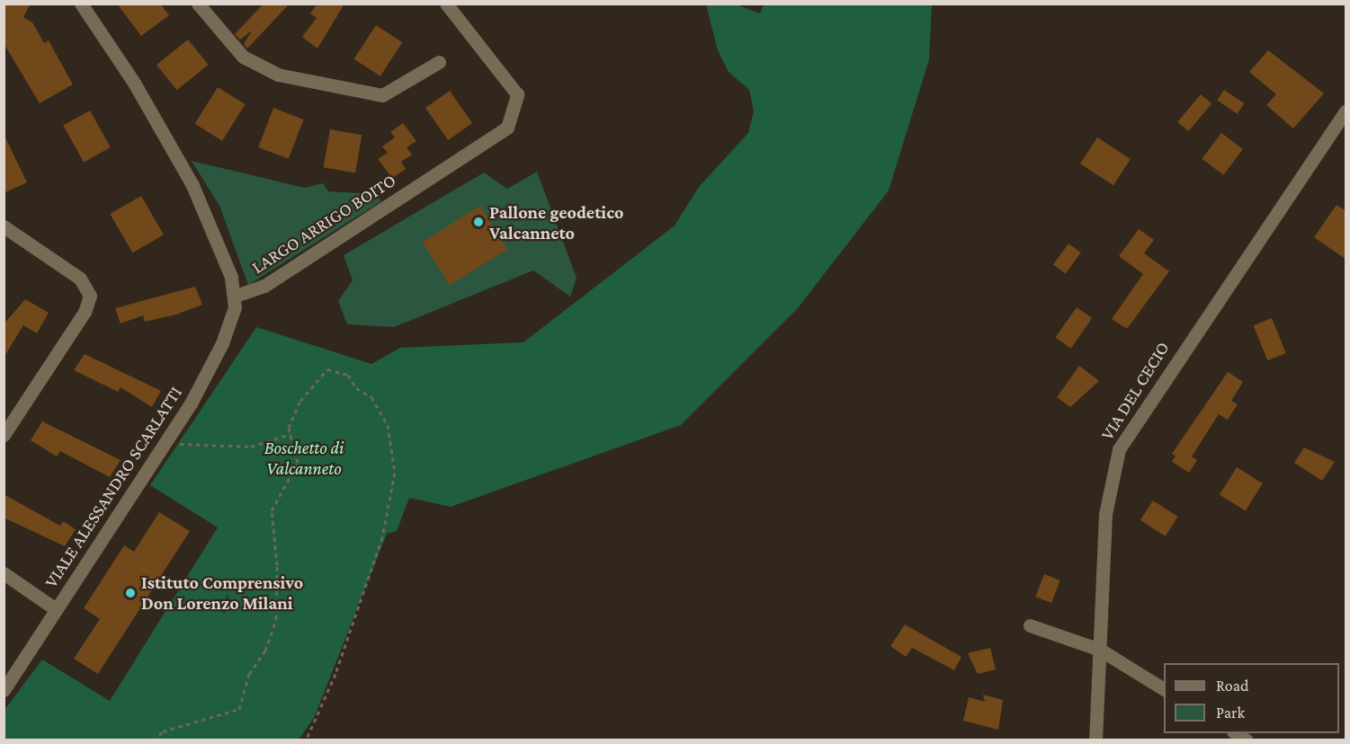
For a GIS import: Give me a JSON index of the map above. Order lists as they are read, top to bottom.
{
  "streets": {
    "street": ["LARGO ARRIGO BOITO", "VIA DEL CECIO", "VIALE ALESSANDRO SCARLATTI"]
  },
  "crossings": [
    ["LARGO ARRIGO BOITO", "VIALE ALESSANDRO SCARLATTI"]
  ],
  "parks": ["Boschetto di Valcanneto"],
  "places": ["Pallone geodetico Valcanneto", "Istituto Comprensivo Don Lorenzo Milani"],
  "legend": ["Road", "Park"]
}
